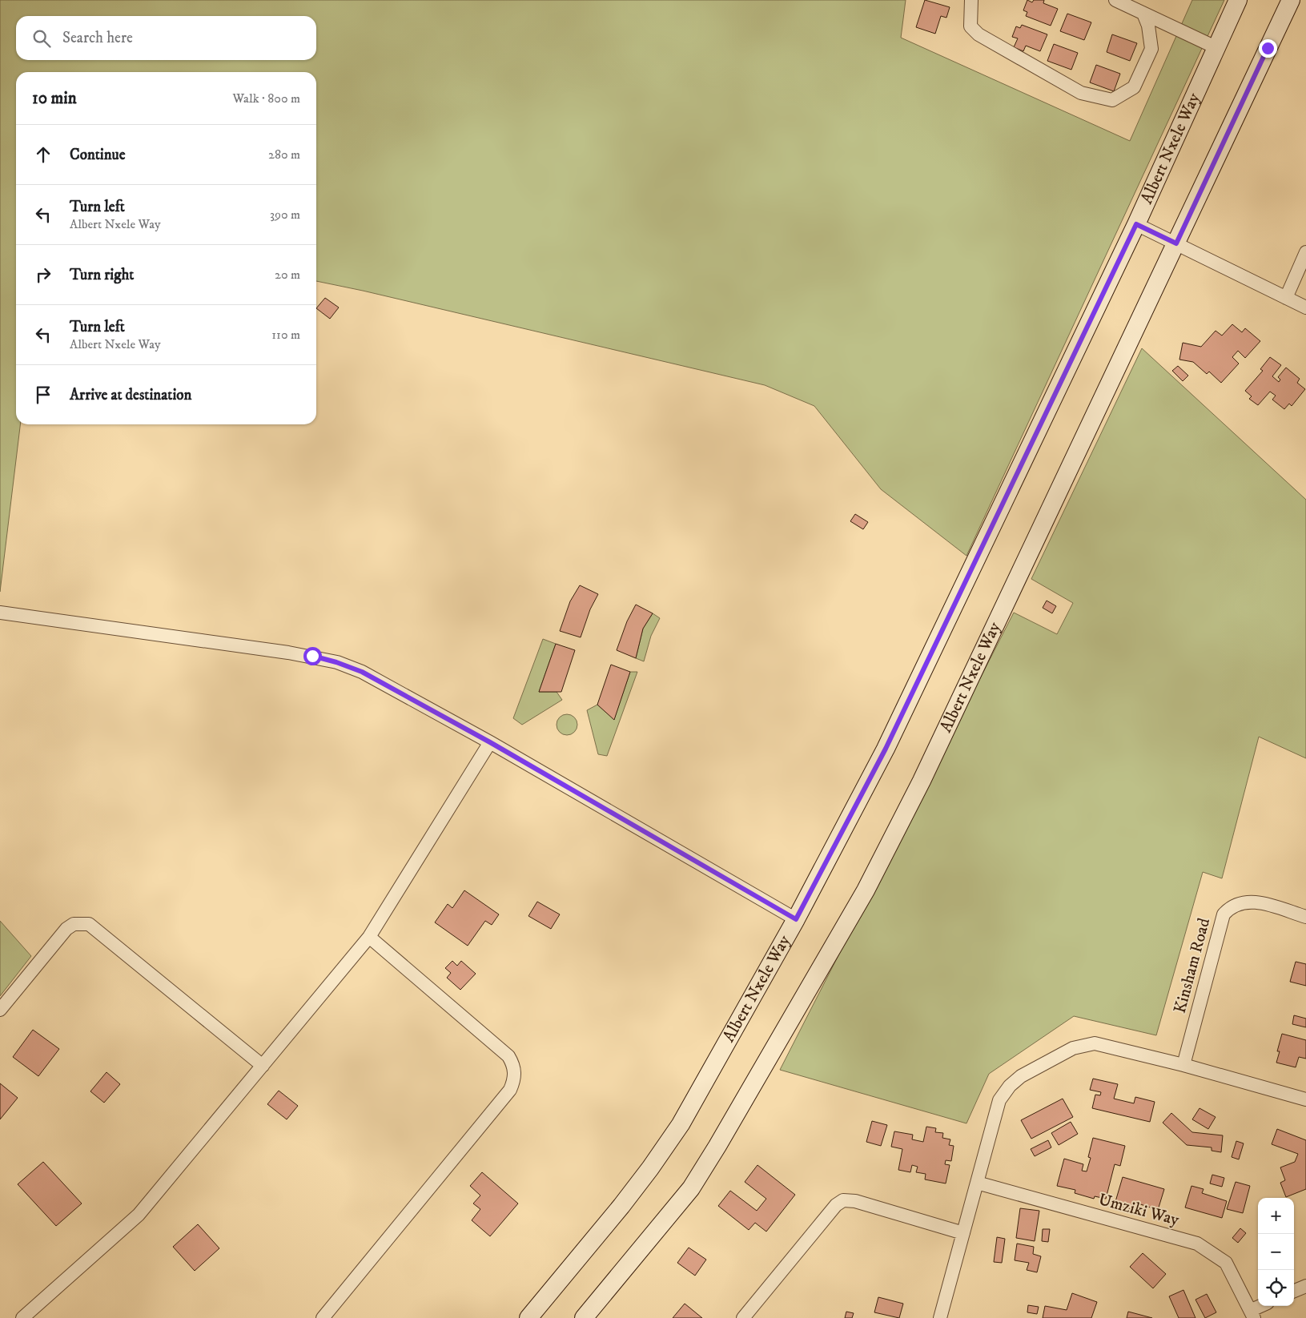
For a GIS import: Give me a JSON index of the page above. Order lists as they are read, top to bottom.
{
  "streets": {
    "main road": ["Albert Nxele Way"],
    "street": ["Kinsham Road", "Umziki Way"]
  },
  "page": {
    "search": "Search here",
    "heading": ["10 min", "Walk · 800 m"],
    "list": [
      ["Continue", "280 m"],
      ["Turn left", "Albert Nxele Way", "390 m"],
      ["Turn right", "20 m"],
      ["Turn left", "Albert Nxele Way", "110 m"],
      "Arrive at destination"
    ],
    "map_buttons": ["+", "−"]
  }
}
